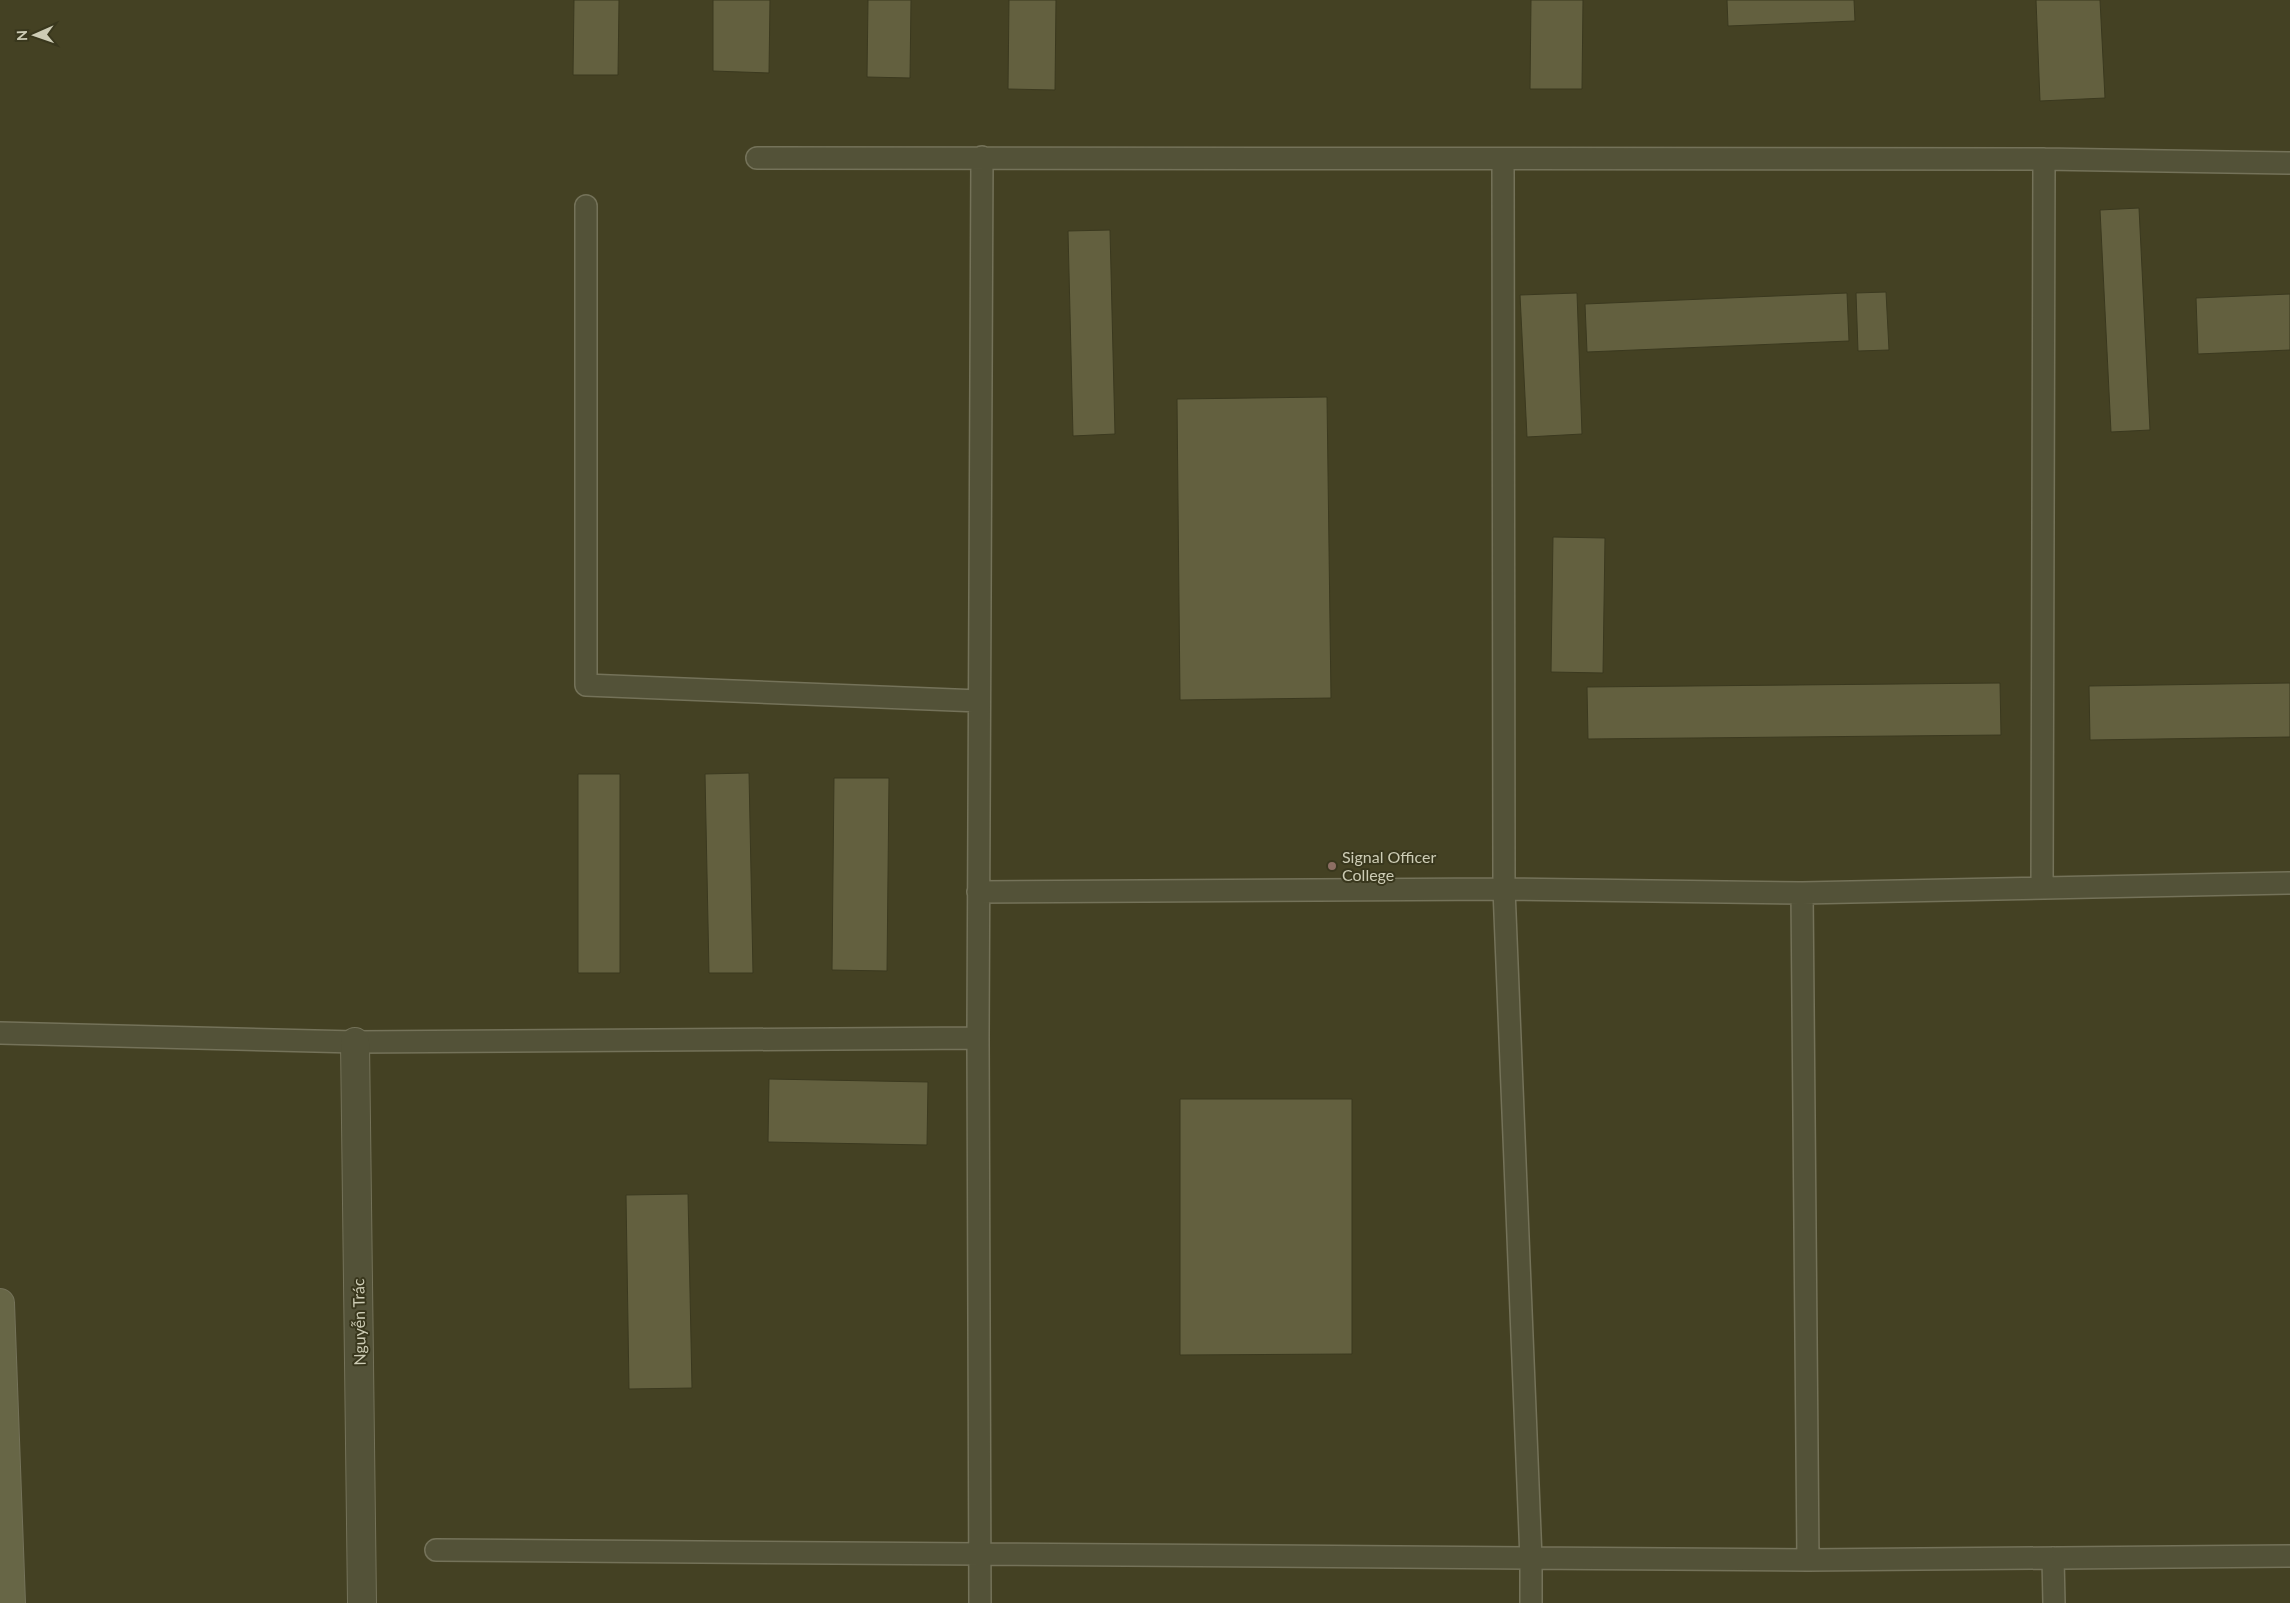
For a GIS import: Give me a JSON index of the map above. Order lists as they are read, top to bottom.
{
  "streets": {
    "street": ["Nguyễn Trác"]
  },
  "places": ["Signal Officer College"],
  "north": "left"
}
